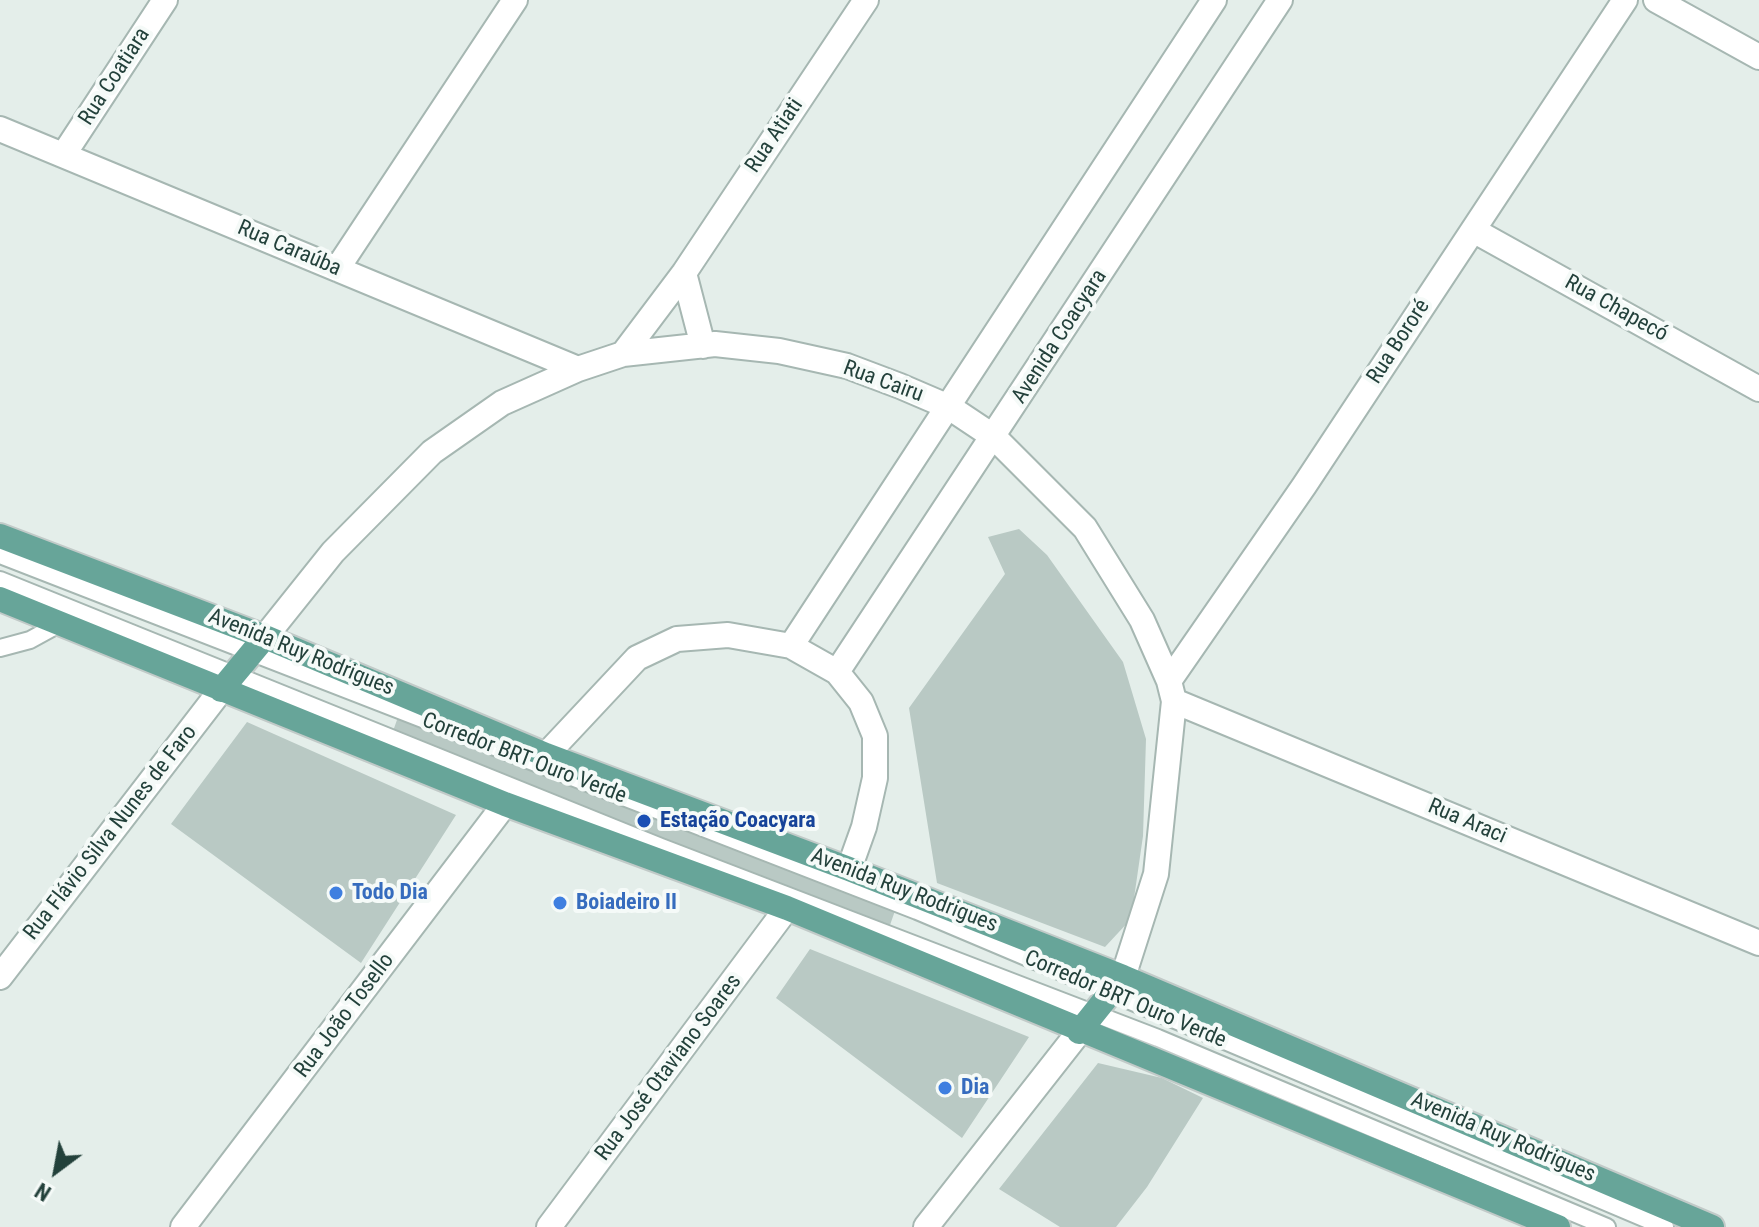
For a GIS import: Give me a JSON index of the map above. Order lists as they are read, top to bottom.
{
  "streets": {
    "main road": ["Avenida Ruy Rodrigues"],
    "street": [
      "Rua Coatiara",
      "Rua Atiati",
      "Rua Caraúba",
      "Rua Chapecó",
      "Avenida Coacyara",
      "Rua Bororé",
      "Rua Cairu",
      "Rua Araci",
      "Rua Flávio Silva Nunes de Faro",
      "Rua João Tosello",
      "Rua José Otaviano Soares"
    ],
    "lane": ["Corredor BRT Ouro Verde"]
  },
  "crossings": [
    ["Rua Coatiara", "Rua Caraúba"],
    ["Rua Atiati", "Rua Cairu"],
    ["Rua Caraúba", "Rua Cairu"],
    ["Rua Chapecó", "Rua Bororé"],
    ["Avenida Coacyara", "Rua Cairu"],
    ["Rua Bororé", "Rua Cairu"],
    ["Rua Bororé", "Rua Araci"],
    ["Rua Cairu", "Avenida Ruy Rodrigues"],
    ["Rua Cairu", "Corredor BRT Ouro Verde"],
    ["Rua Cairu", "Rua Araci"],
    ["Avenida Ruy Rodrigues", "Corredor BRT Ouro Verde"],
    ["Corredor BRT Ouro Verde", "Rua Flávio Silva Nunes de Faro"]
  ],
  "places": [
    "Estação Coacyara",
    "Todo Dia",
    "Boiadeiro II",
    "Dia"
  ],
  "north": "bottom left"
}
